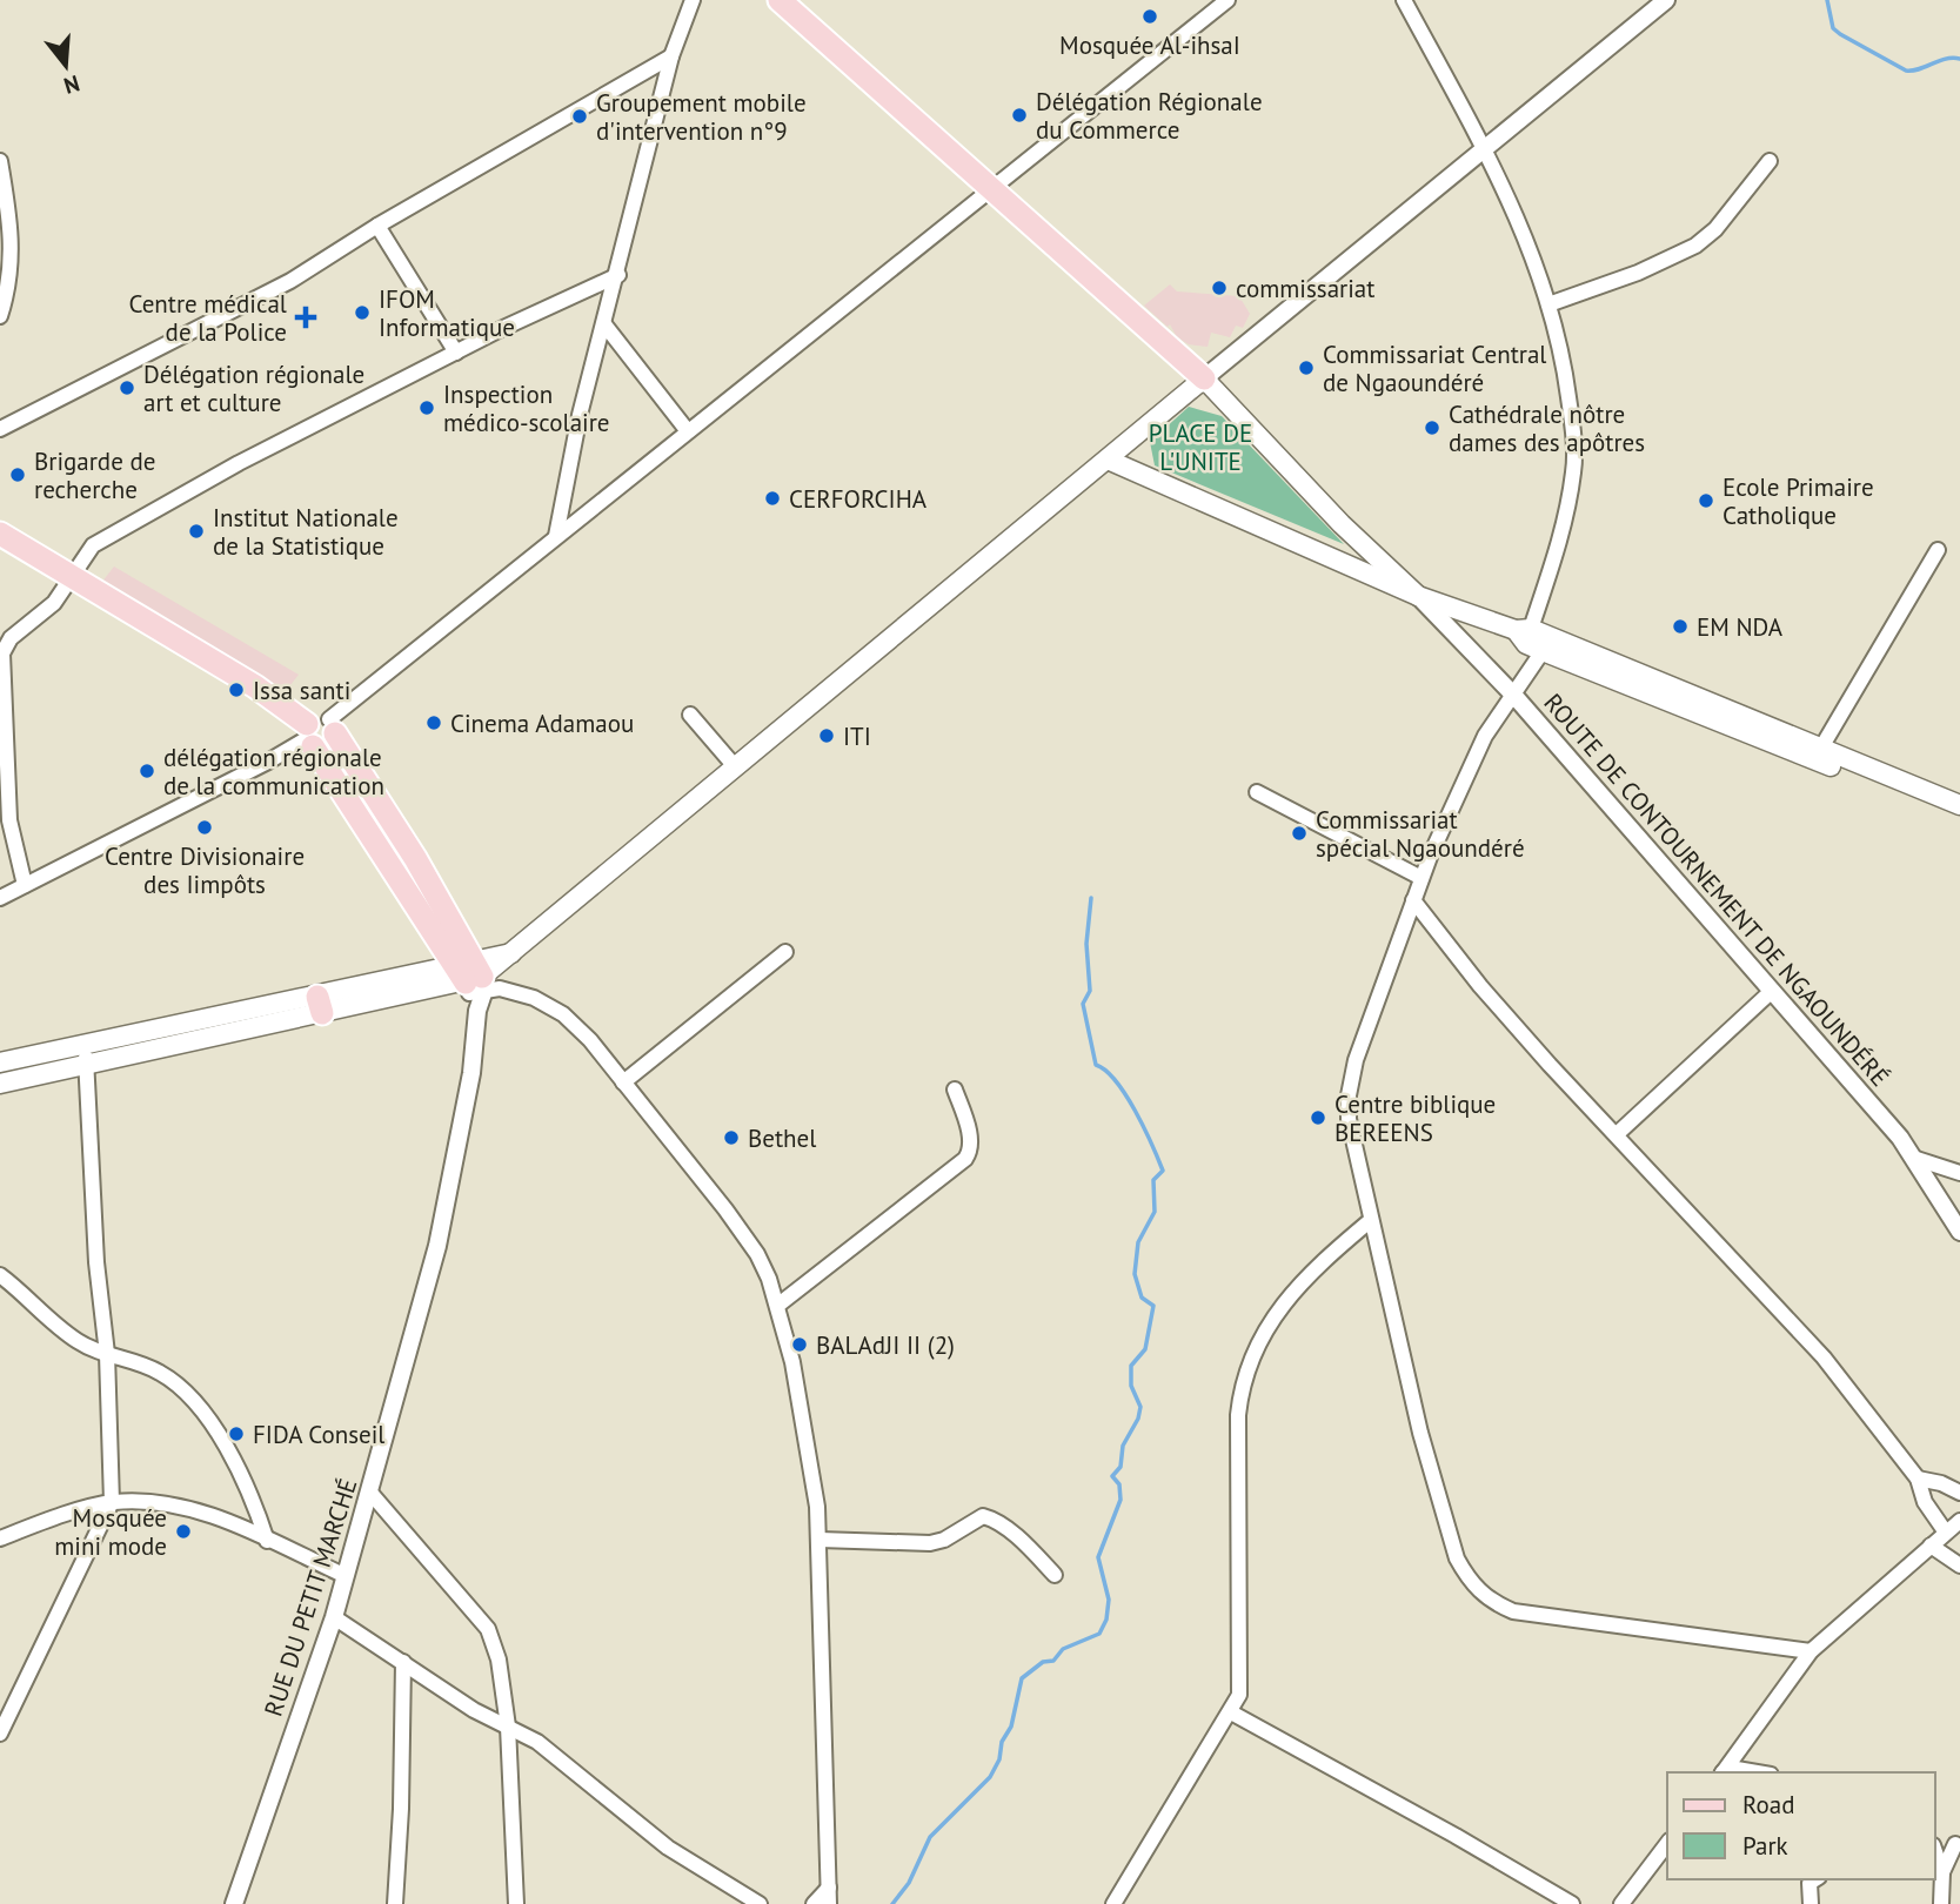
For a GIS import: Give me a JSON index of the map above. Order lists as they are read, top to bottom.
{
  "streets": {
    "street": ["ROUTE DE CONTOURNEMENT DE NGAOUNDÉRÉ", "RUE DU PETIT MARCHÉ"]
  },
  "parks": ["PLACE DE L'UNITE"],
  "places": {
    "other": [
      "Mosquée Al-ihsaI",
      "Délégation Régionale du Commerce",
      "Groupement mobile d'intervention n°9",
      "commissariat",
      "IFOM Informatique",
      "Commissariat Central de Ngaoundéré",
      "Délégation régionale art et culture",
      "Inspection médico-scolaire",
      "Cathédrale nôtre dames des apôtres",
      "Brigarde de recherche",
      "CERFORCIHA",
      "Ecole Primaire Catholique",
      "Institut Nationale de la Statistique",
      "EM NDA",
      "Issa santi",
      "Cinema Adamaou",
      "ITI",
      "délégation régionale de la communication",
      "Centre Divisionaire des Iimpôts",
      "Commissariat spécial Ngaoundéré",
      "Centre biblique BEREENS",
      "Bethel",
      "BALAdJI II (2)",
      "FIDA Conseil",
      "Mosquée mini mode"
    ],
    "health": ["Centre médical de la Police"]
  },
  "legend": ["Road", "Park"],
  "north": "bottom"
}
